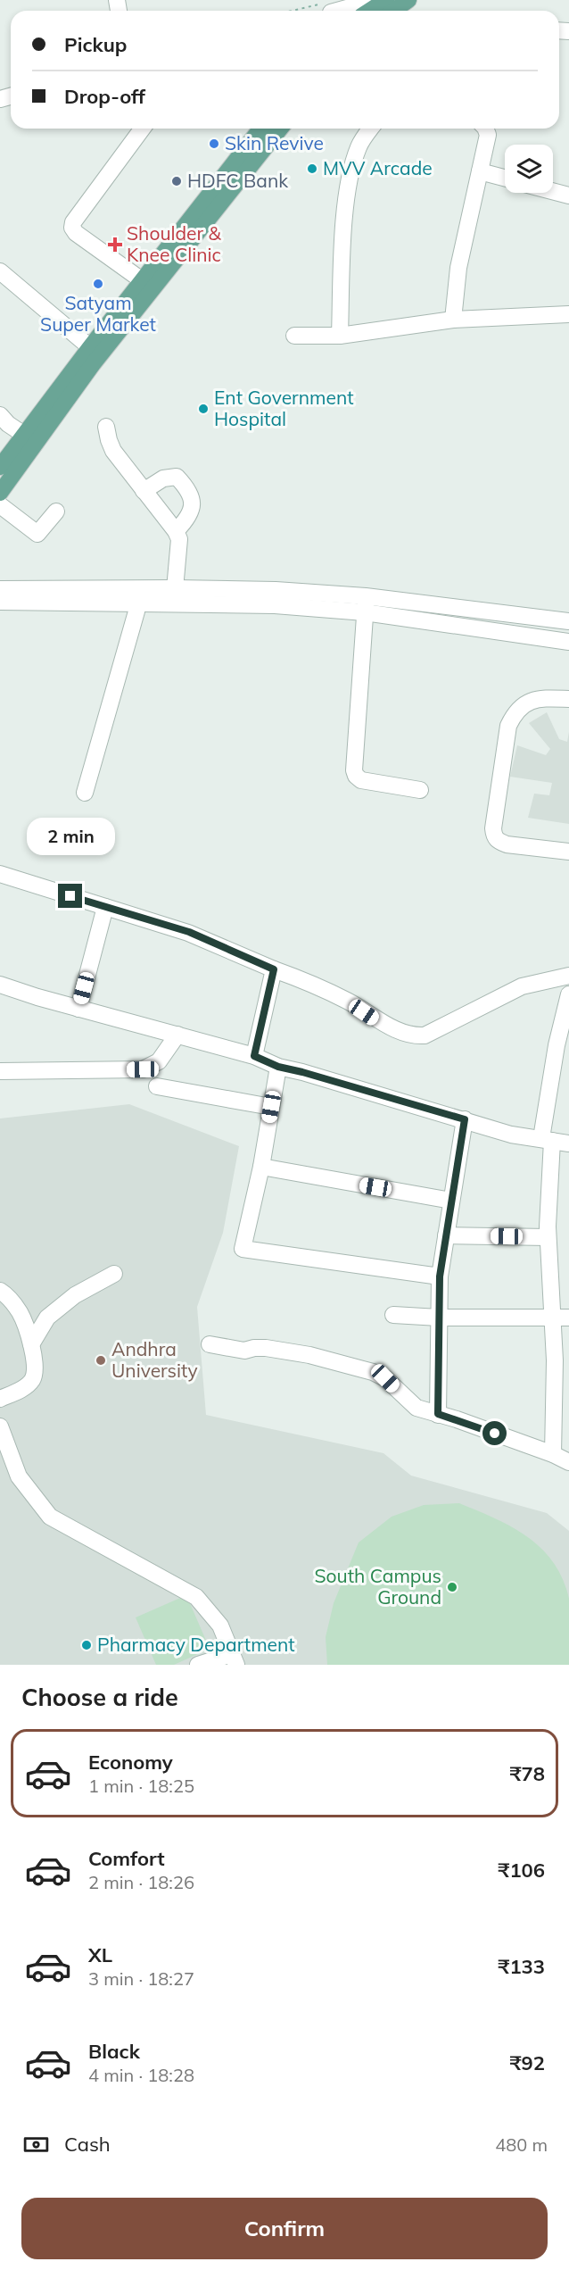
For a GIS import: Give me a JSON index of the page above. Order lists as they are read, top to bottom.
{
  "places": {
    "other": [
      "Skin Revive",
      "MVV Arcade",
      "HDFC Bank",
      "Satyam Super Market",
      "Ent Government Hospital",
      "Andhra University",
      "South Campus Ground",
      "Pharmacy Department"
    ],
    "health": ["Shoulder & Knee Clinic"]
  },
  "page": {
    "banner": ["Pickup", "Drop-off"],
    "bubble": "2 min",
    "heading": "Choose a ride",
    "list": [
      {
        "name": "Economy",
        "note": "1 min · 18:25",
        "value": "₹78"
      },
      {
        "name": "Comfort",
        "note": "2 min · 18:26",
        "value": "₹106"
      },
      {
        "name": "XL",
        "note": "3 min · 18:27",
        "value": "₹133"
      },
      {
        "name": "Black",
        "note": "4 min · 18:28",
        "value": "₹92"
      }
    ],
    "pay": ["Cash", "480 m"],
    "buttons": "Confirm"
  }
}
